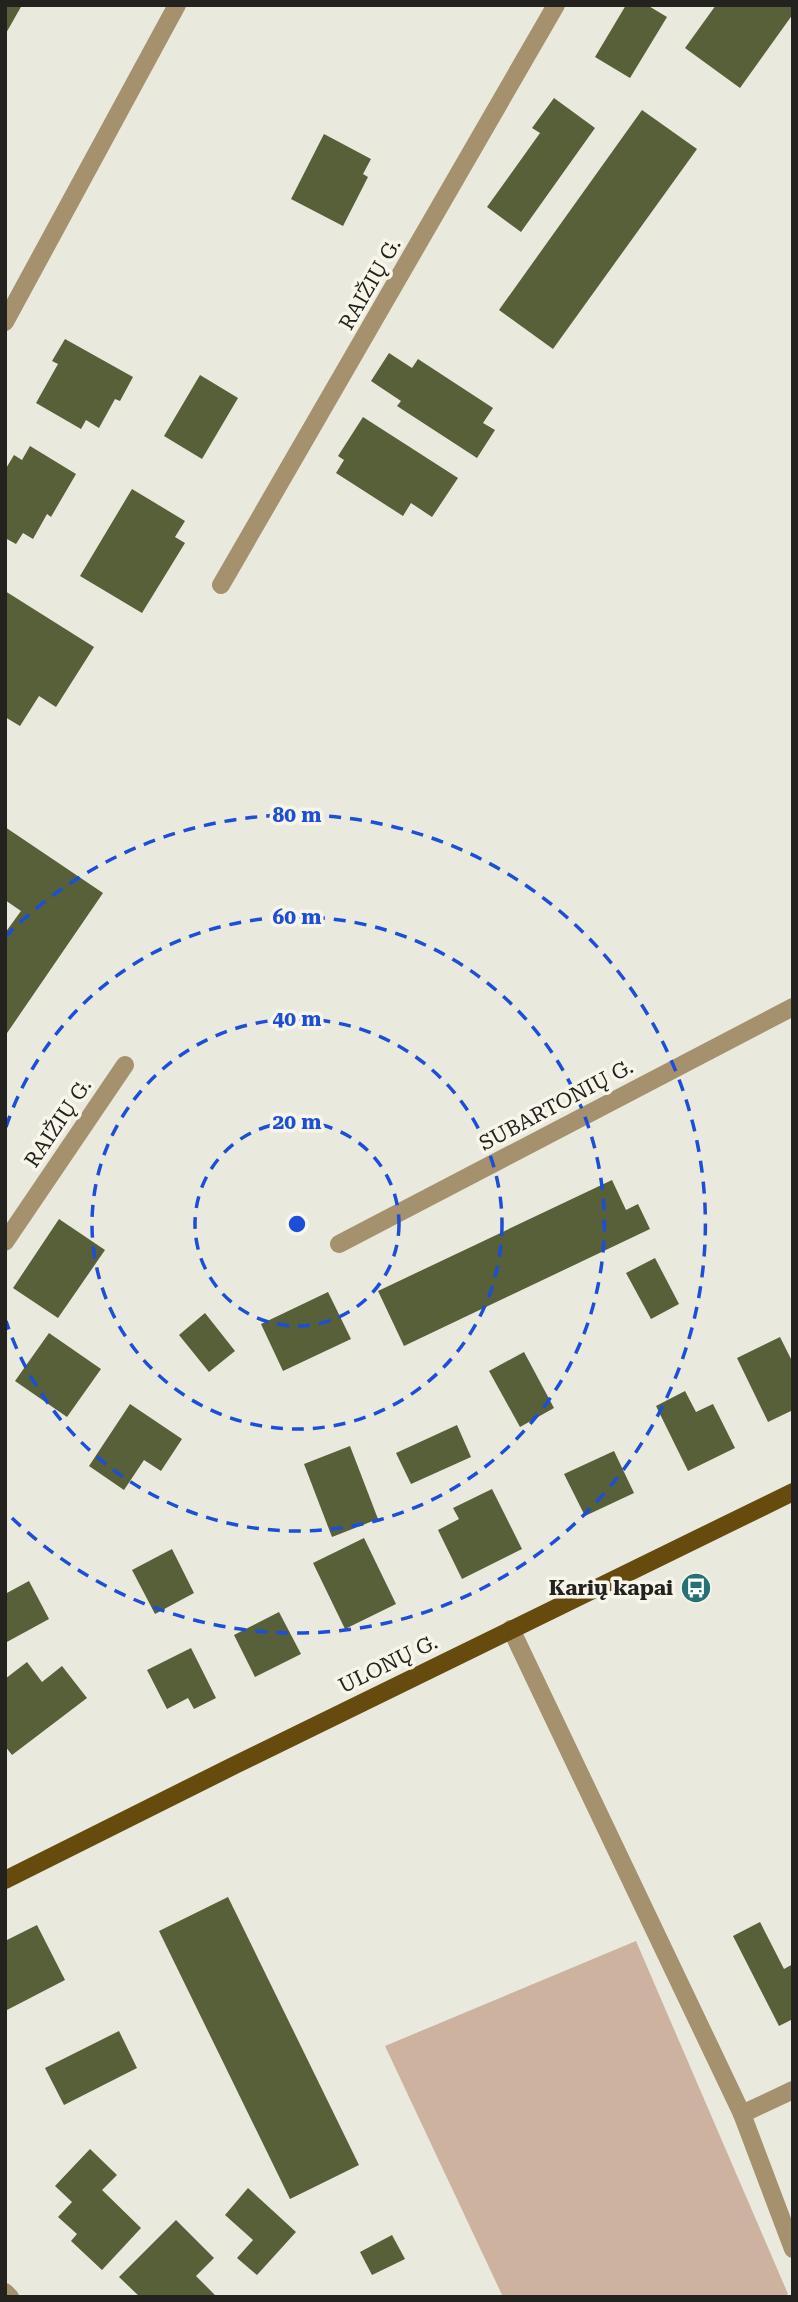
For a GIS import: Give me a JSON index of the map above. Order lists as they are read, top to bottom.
{
  "streets": {
    "main road": ["ULONŲ G."],
    "street": ["RAIŽIŲ G.", "SUBARTONIŲ G."]
  },
  "places": {
    "bus stop": ["Karių kapai"]
  },
  "rings": [
    "80 m",
    "60 m",
    "40 m",
    "20 m"
  ]
}
